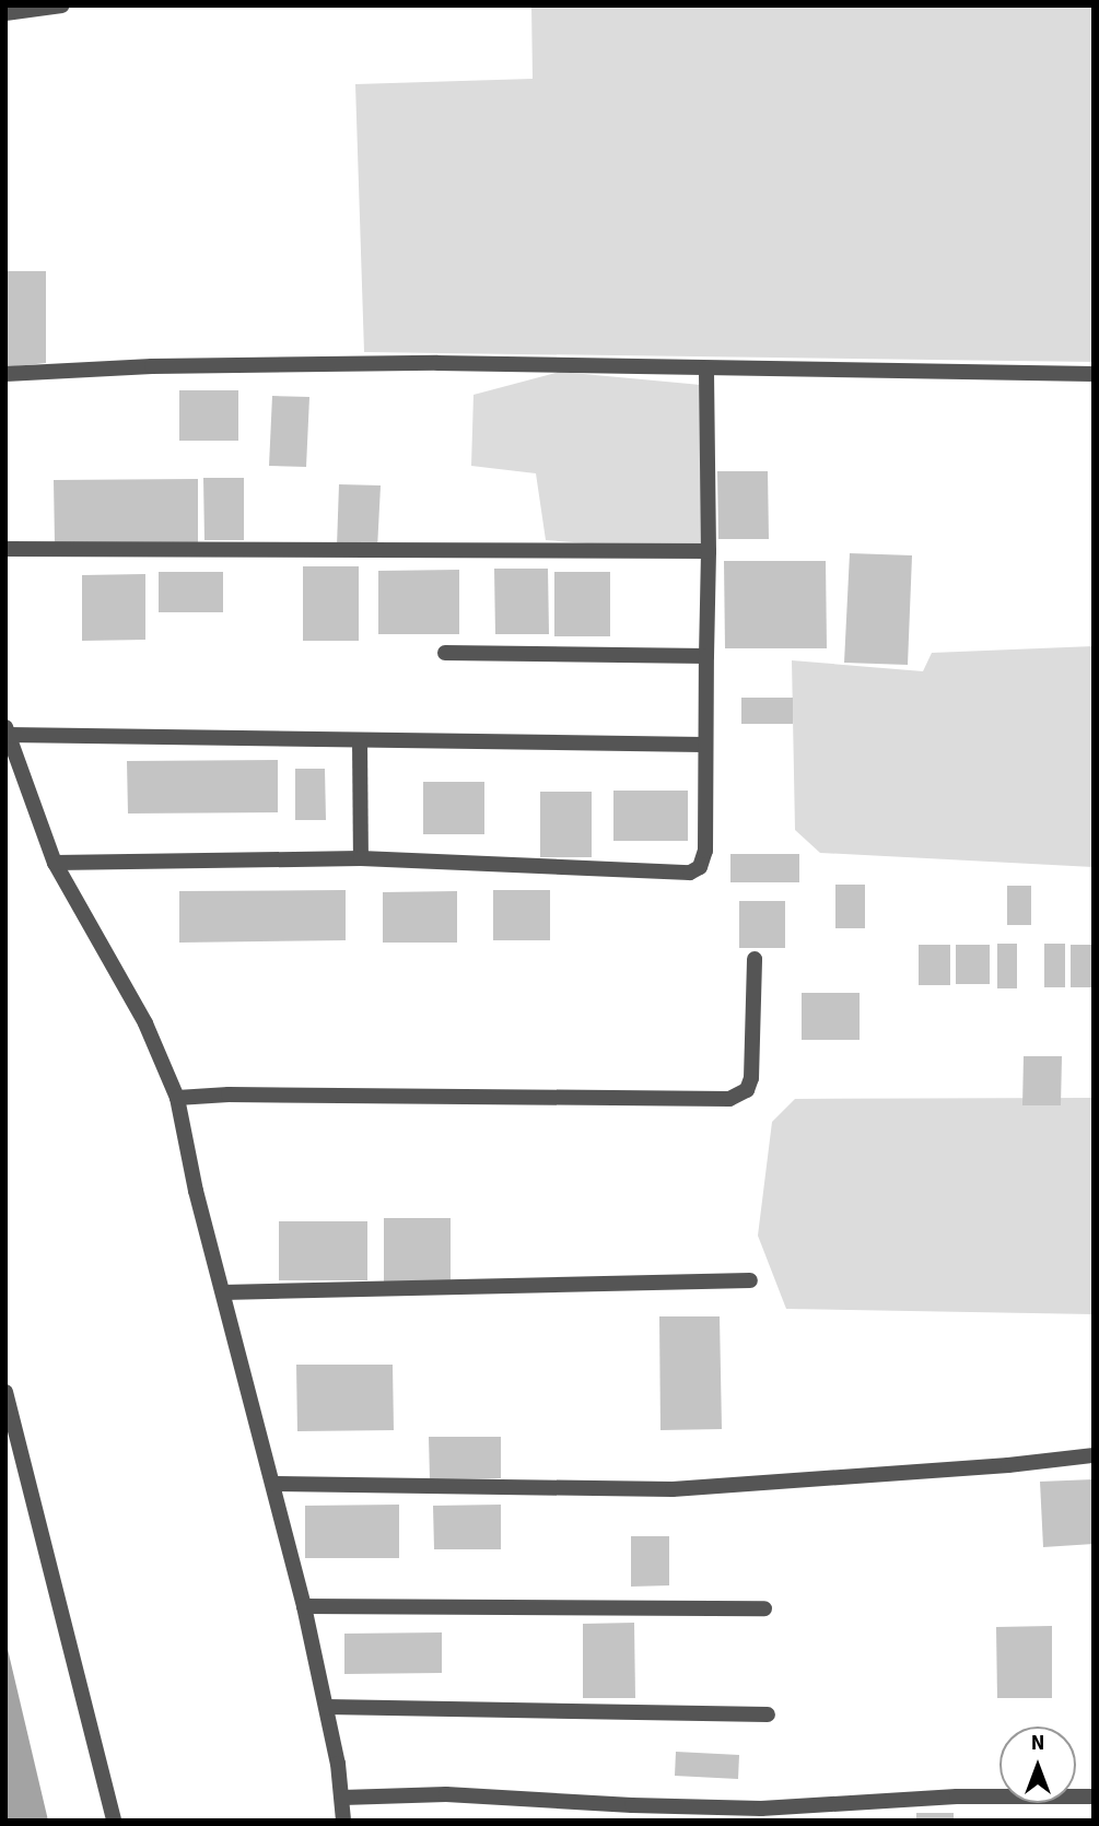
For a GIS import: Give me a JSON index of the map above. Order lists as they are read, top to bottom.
{
  "north": "top"
}
